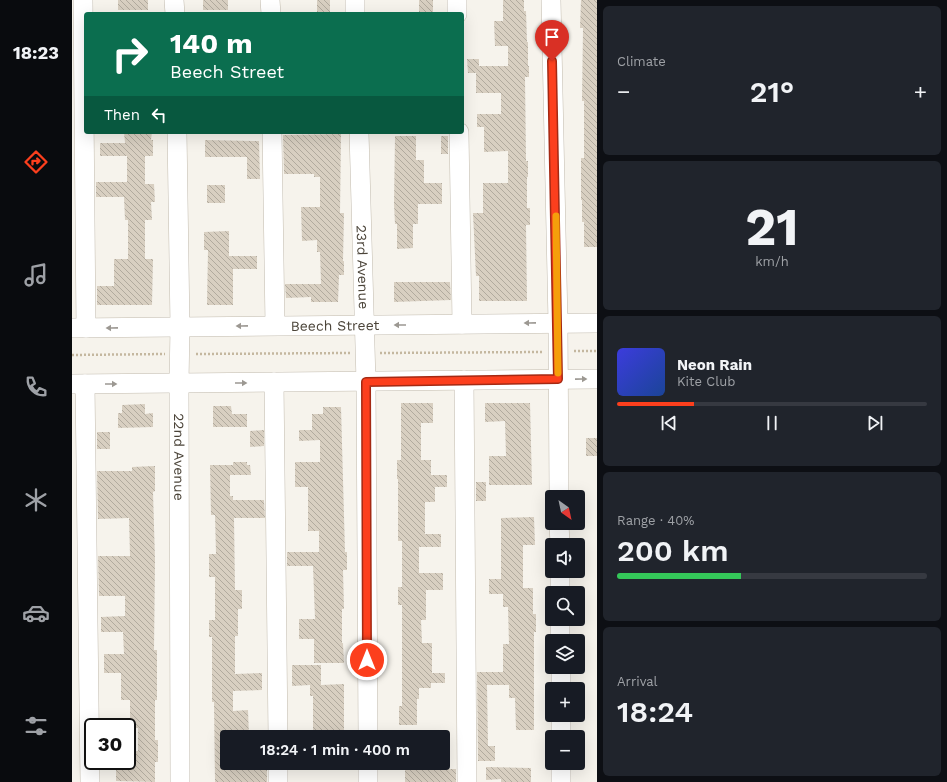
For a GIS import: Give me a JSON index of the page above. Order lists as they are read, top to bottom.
{
  "streets": {
    "street": ["23rd Avenue", "Beech Street", "22nd Avenue"]
  },
  "crossings": [
    ["23rd Avenue", "Beech Street"],
    ["Beech Street", "22nd Avenue"]
  ],
  "north": "bottom right",
  "page": {
    "tabs": "18:23",
    "tile": [
      "Climate",
      ["21", "km/h"],
      ["Range · 40%", "200 km"],
      ["Arrival", "18:24"]
    ],
    "turn": ["140 m", "Beech Street"],
    "heat": ["−", "21°", "+"],
    "then": "Then",
    "song": ["Neon Rain", "Kite Club"],
    "map_buttons": ["+", "−"],
    "limit": "30",
    "trip": "18:24 · 1 min · 400 m"
  }
}
